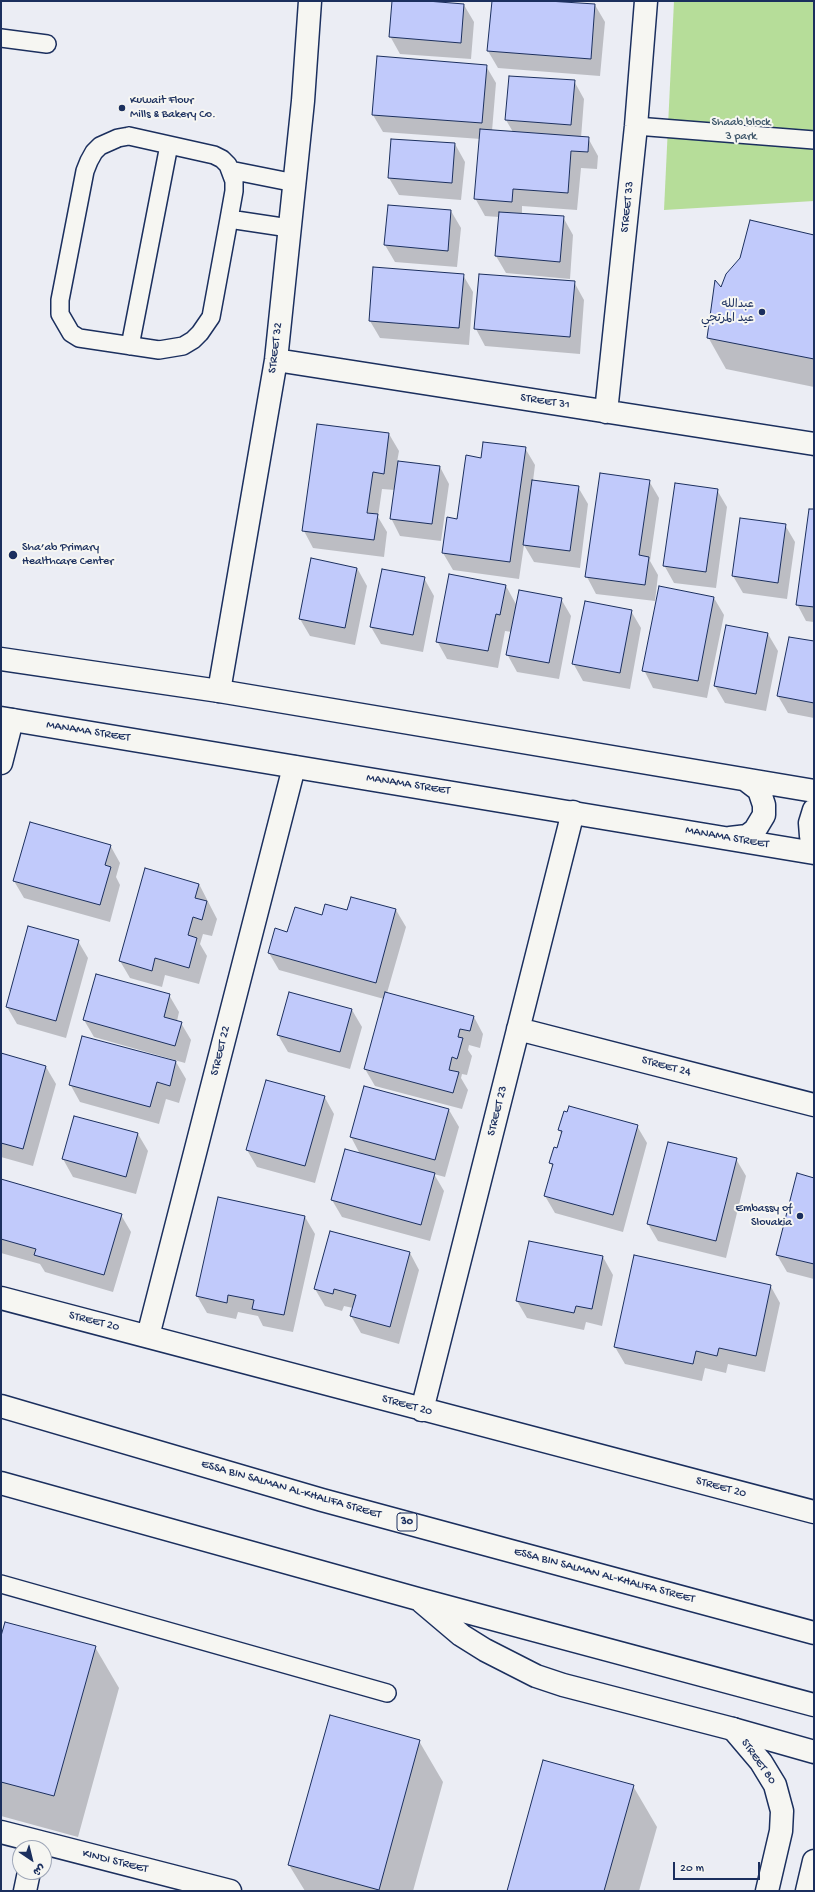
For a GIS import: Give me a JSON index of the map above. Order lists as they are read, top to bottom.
{
  "streets": {
    "main road": [
      "STREET 33",
      "STREET 32",
      "STREET 31",
      "MANAMA STREET",
      "STREET 22",
      "STREET 24",
      "STREET 23",
      "STREET 20",
      "ESSA BIN SALMAN AL-KHALIFA STREET",
      "30",
      "STREET 80",
      "KINDI STREET"
    ]
  },
  "crossings": [
    ["STREET 33", "STREET 31"],
    ["STREET 32", "STREET 31"],
    ["MANAMA STREET", "STREET 22"],
    ["MANAMA STREET", "STREET 23"],
    ["STREET 22", "STREET 20"],
    ["STREET 24", "STREET 23"],
    ["STREET 23", "STREET 20"]
  ],
  "parks": ["Shaab block 3 park"],
  "places": [
    "Kuwait Flour Mills & Bakery Co.",
    "عبدالله عيد المرتجي",
    "Sha’ab Primary Healthcare Center",
    "Embassy of Slovakia"
  ],
  "scale_bar": "20 m",
  "north": "bottom right"
}
